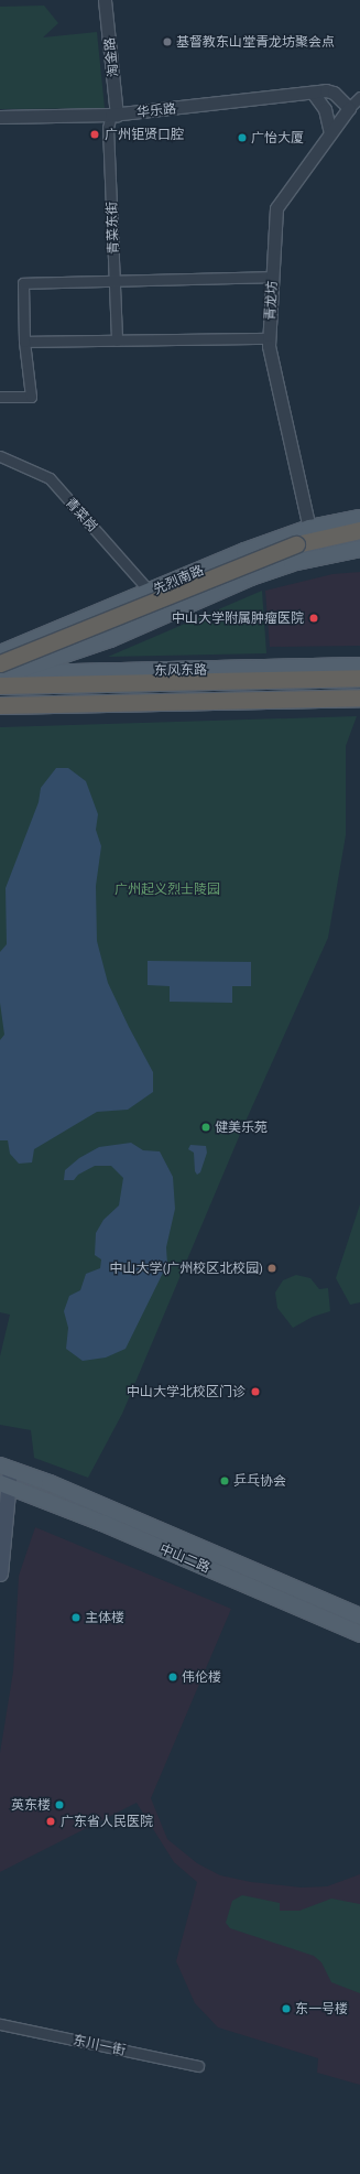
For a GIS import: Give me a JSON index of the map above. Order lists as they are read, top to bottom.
{
  "streets": {
    "main road": ["先烈南路", "东风东路", "中山二路"],
    "street": [
      "淘金路",
      "华乐路",
      "青菜东街",
      "青龙坊",
      "青菜岗",
      "东川一街"
    ]
  },
  "crossings": [
    ["淘金路", "华乐路"],
    ["淘金路", "青菜东街"],
    ["华乐路", "青菜东街"],
    ["华乐路", "青龙坊"],
    ["青龙坊", "先烈南路"],
    ["青菜岗", "先烈南路"],
    ["先烈南路", "东风东路"]
  ],
  "parks": ["广州起义烈士陵园"],
  "places": [
    "基督教东山堂青龙坊聚会点",
    "广州钜贤口腔",
    "广怡大厦",
    "中山大学附属肿瘤医院",
    "健美乐苑",
    "中山大学(广州校区北校园)",
    "中山大学北校区门诊",
    "乒乓协会",
    "主体楼",
    "伟伦楼",
    "英东楼",
    "广东省人民医院",
    "东一号楼"
  ]
}
